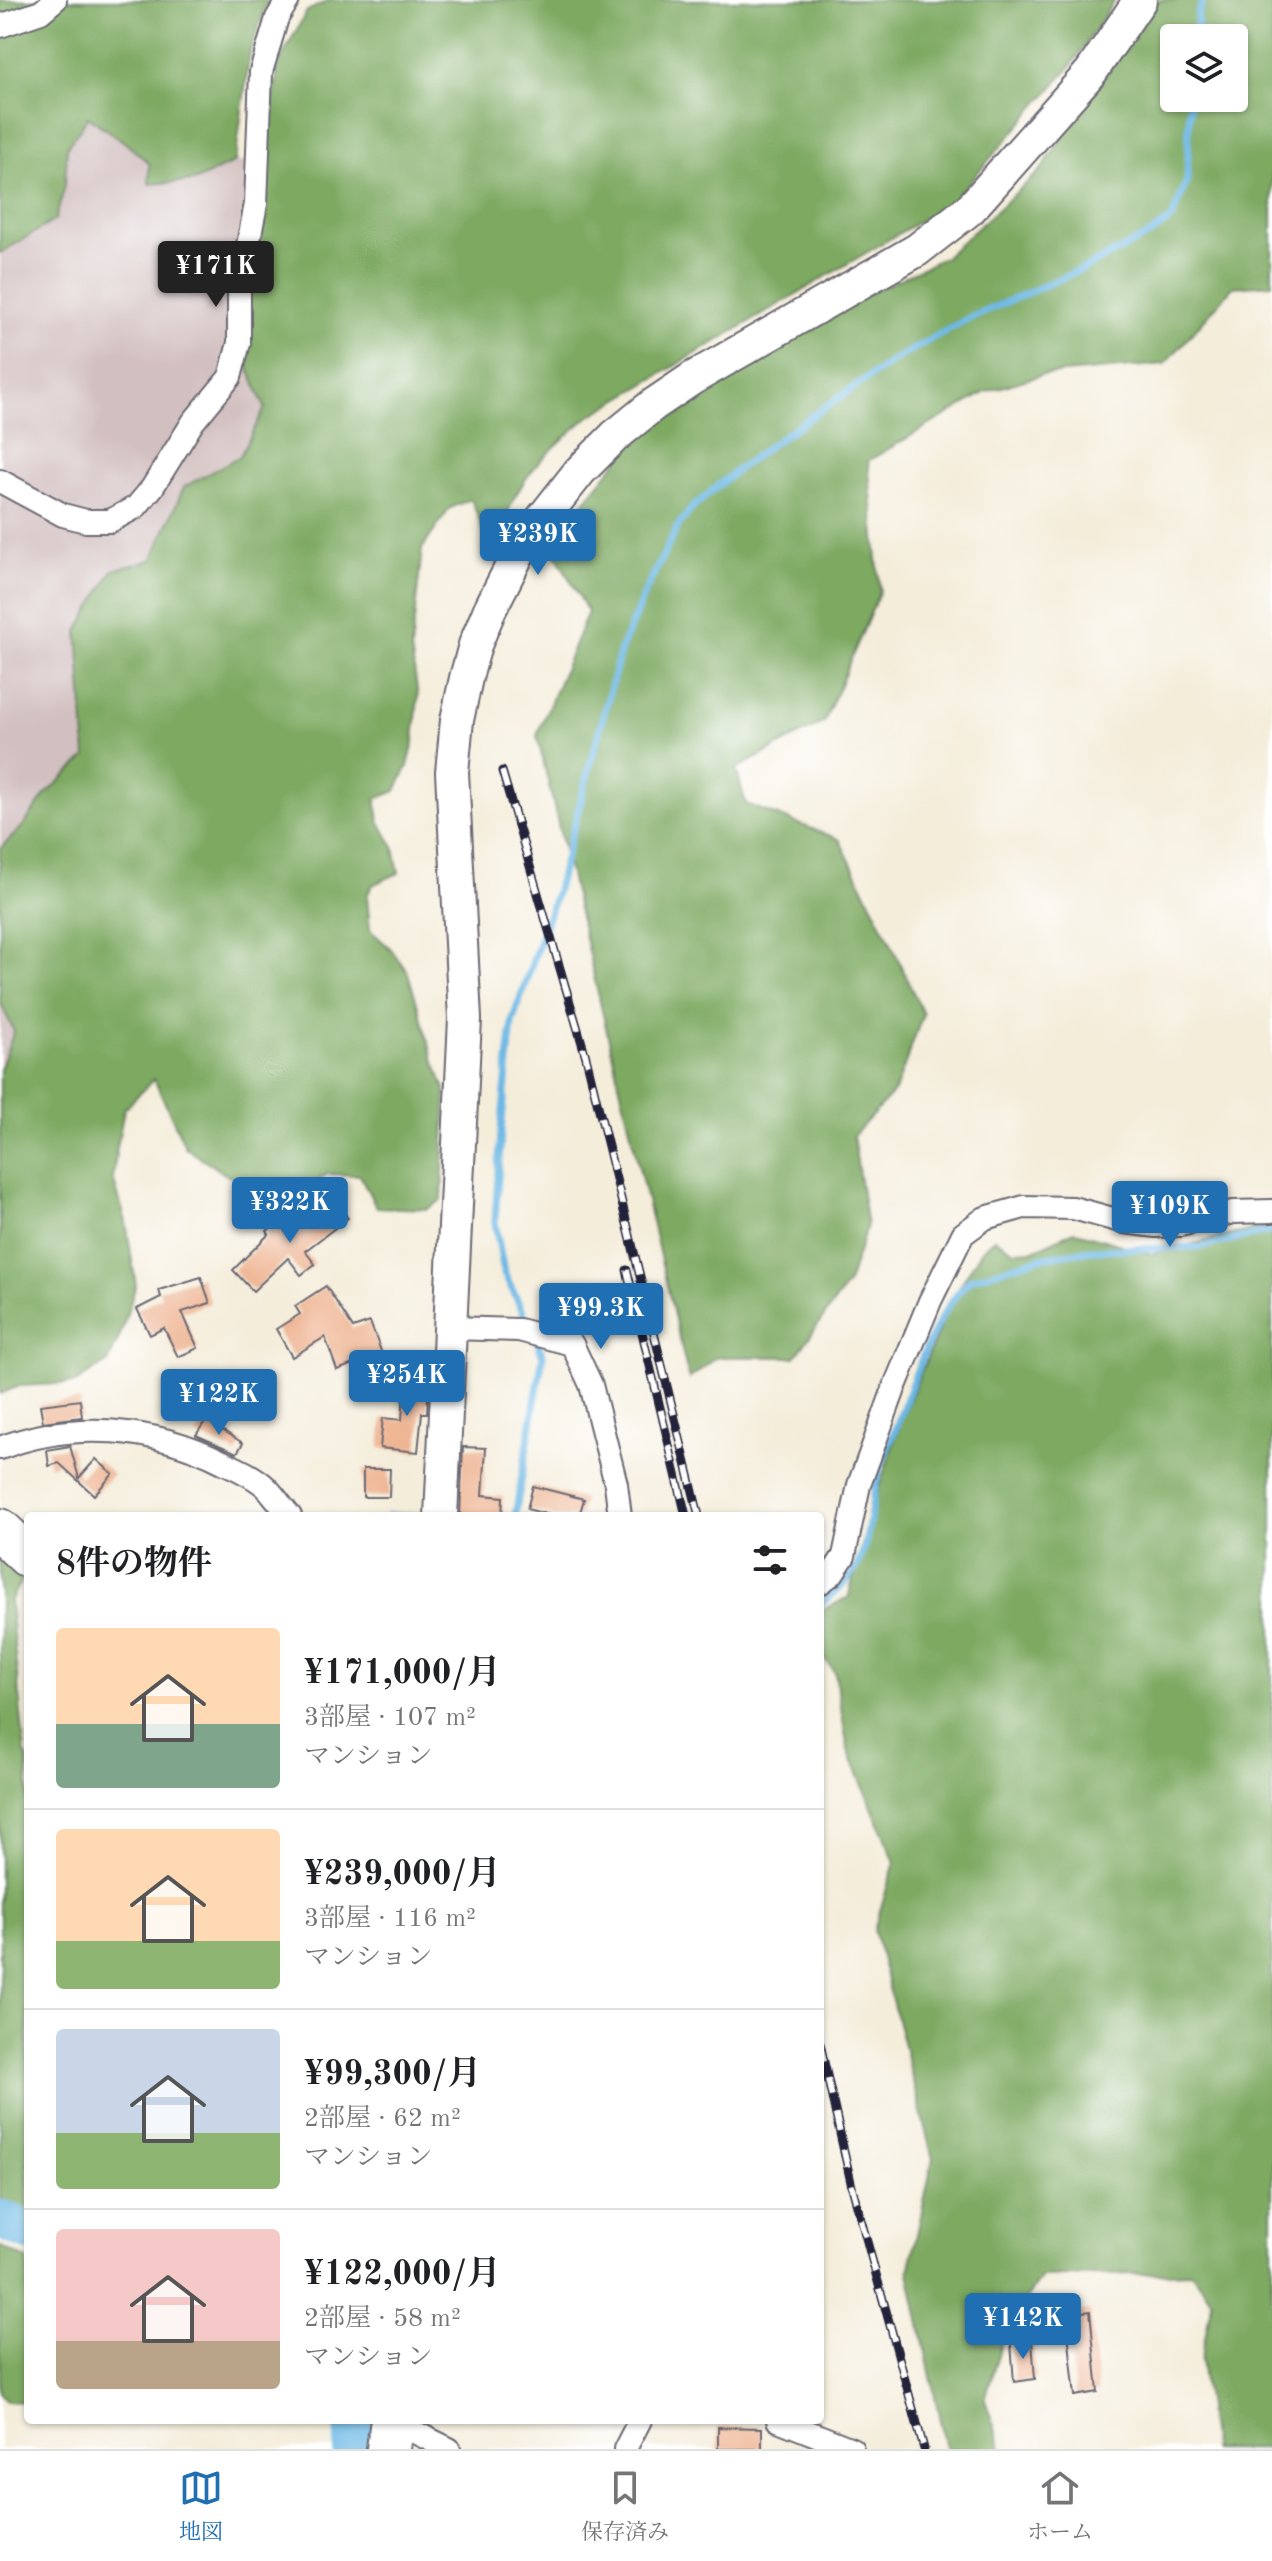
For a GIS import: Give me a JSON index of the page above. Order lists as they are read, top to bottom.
{
  "page": {
    "price": [
      "¥171K",
      "¥239K",
      "¥322K",
      "¥109K",
      "¥99.3K",
      "¥254K",
      "¥122K",
      "¥142K"
    ],
    "heading": "8件の物件",
    "list": [
      {
        "name": "¥171,000/月",
        "note": "3部屋 · 107 m² · マンション"
      },
      {
        "name": "¥239,000/月",
        "note": "3部屋 · 116 m² · マンション"
      },
      {
        "name": "¥99,300/月",
        "note": "2部屋 · 62 m² · マンション"
      },
      {
        "name": "¥122,000/月",
        "note": "2部屋 · 58 m² · マンション"
      }
    ],
    "tabs": ["地図", "保存済み", "ホーム"]
  }
}
